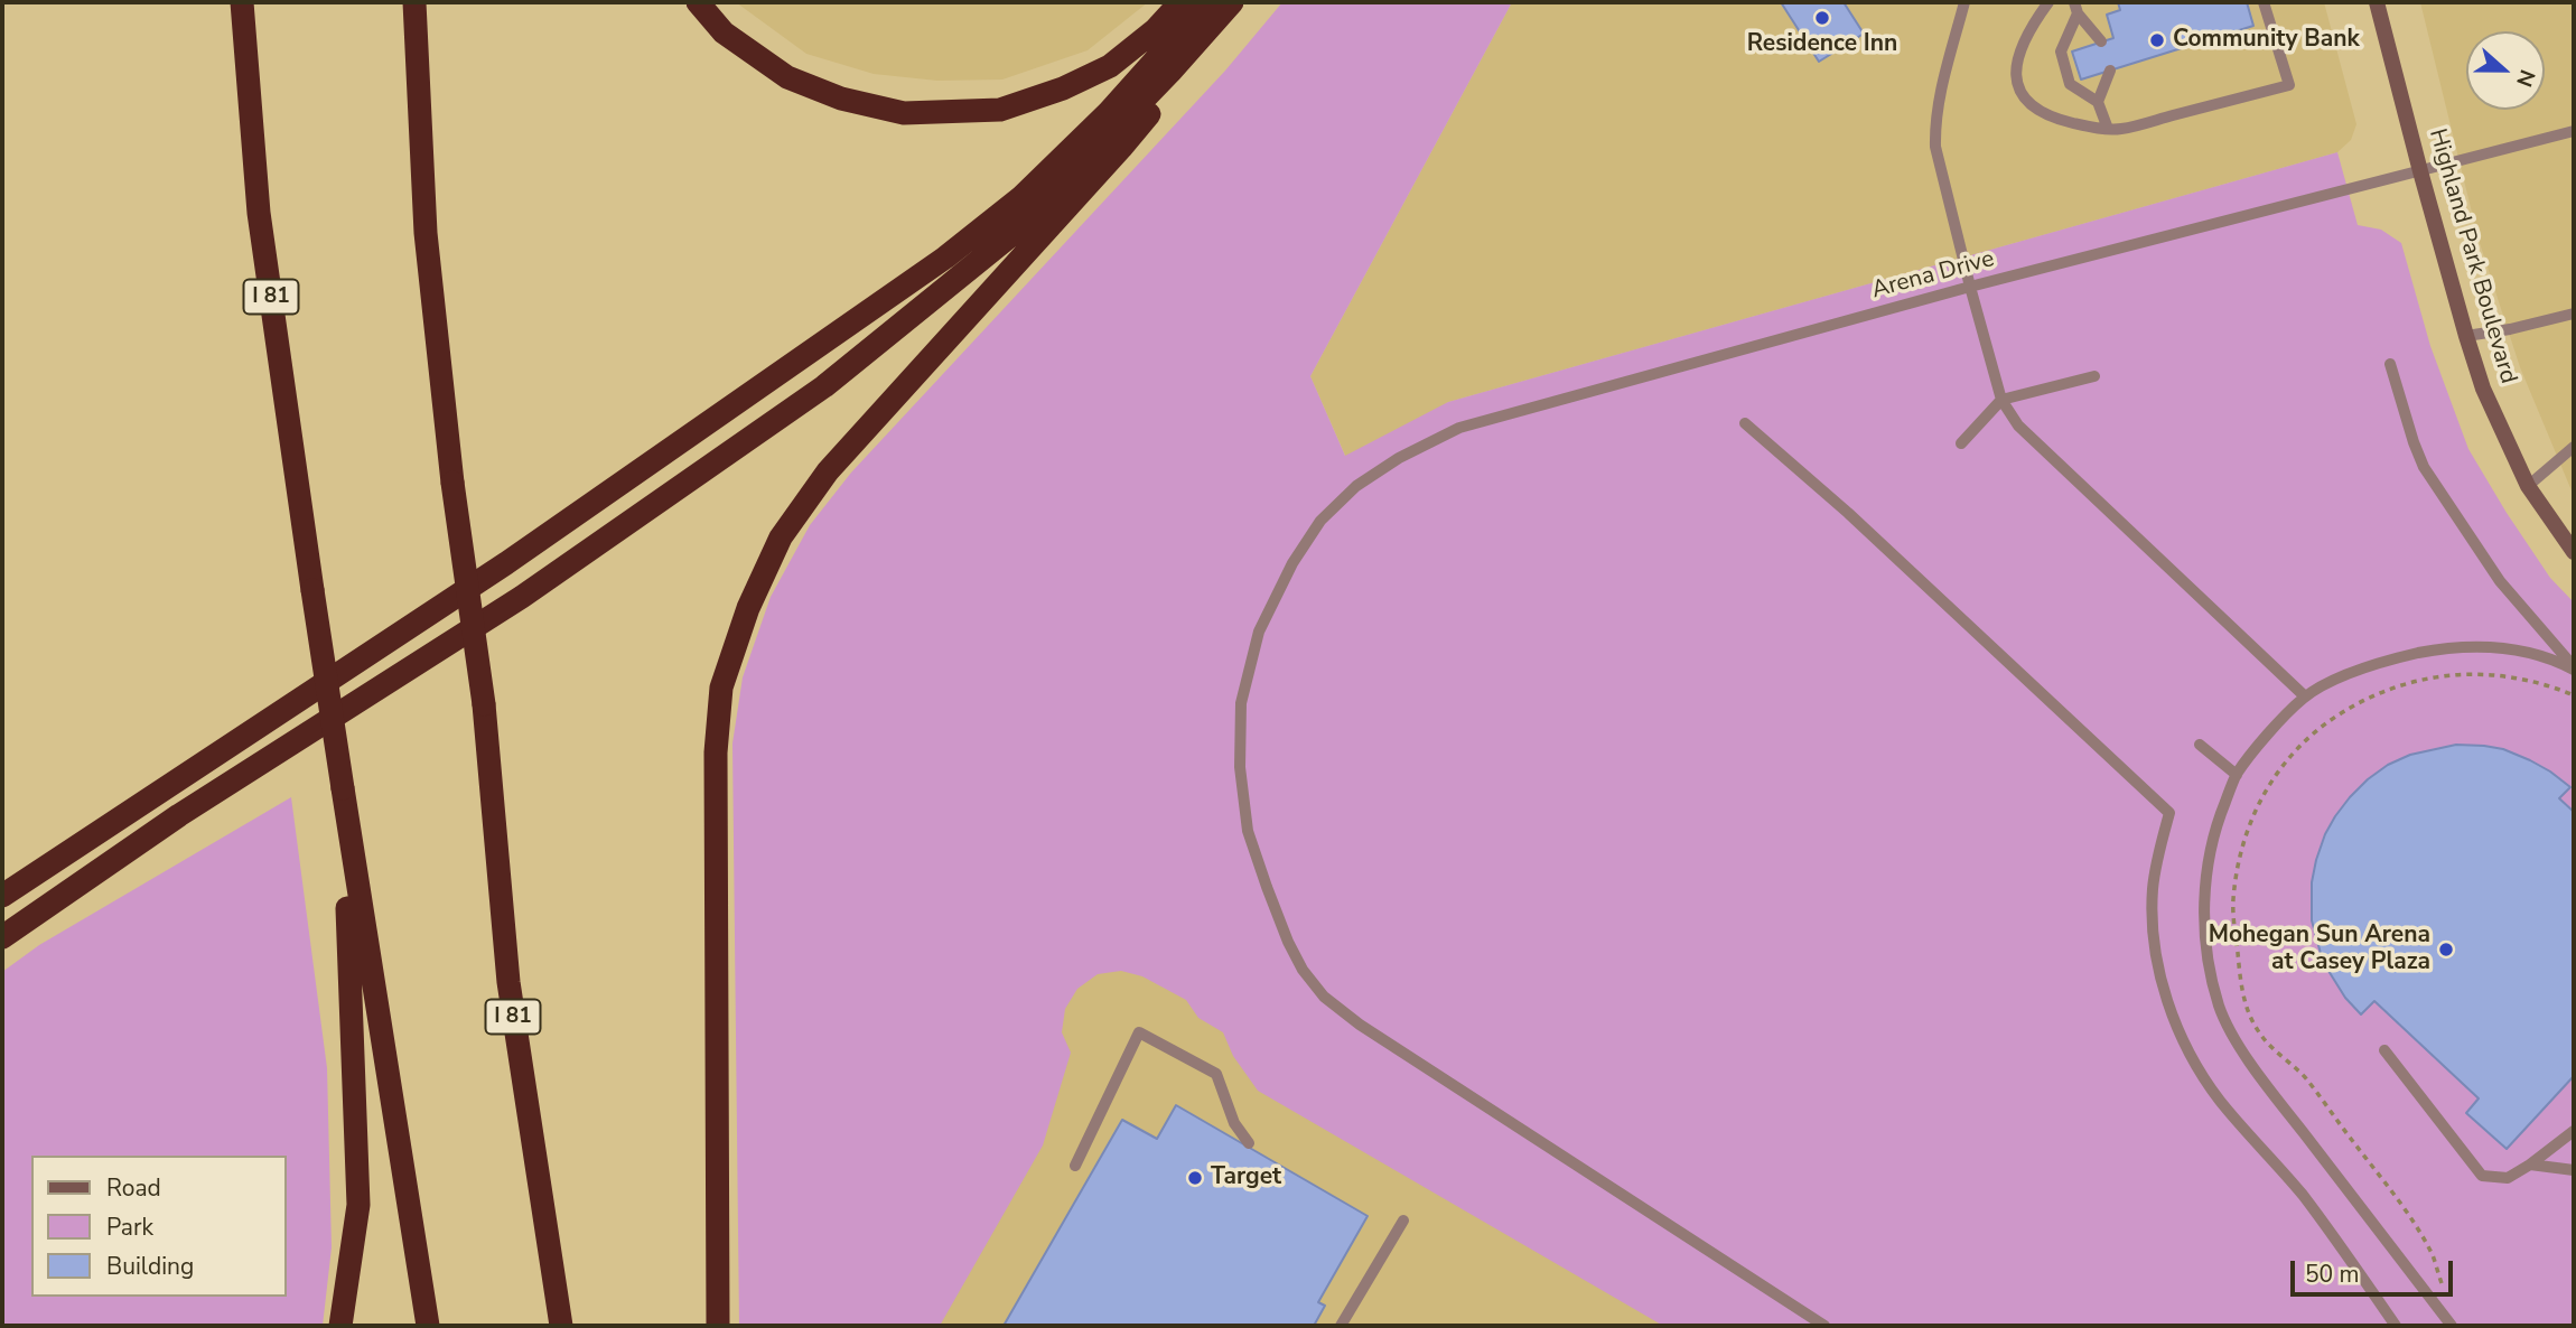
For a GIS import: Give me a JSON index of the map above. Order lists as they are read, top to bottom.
{
  "streets": {
    "highway": ["I 81"],
    "main road": ["Highland Park Boulevard"],
    "lane": ["Arena Drive"]
  },
  "crossings": [
    ["Highland Park Boulevard", "Arena Drive"]
  ],
  "places": [
    "Residence Inn",
    "Community Bank",
    "Mohegan Sun Arena at Casey Plaza",
    "Target"
  ],
  "legend": ["Road", "Park", "Building"],
  "scale_bar": "50 m",
  "north": "right"
}
